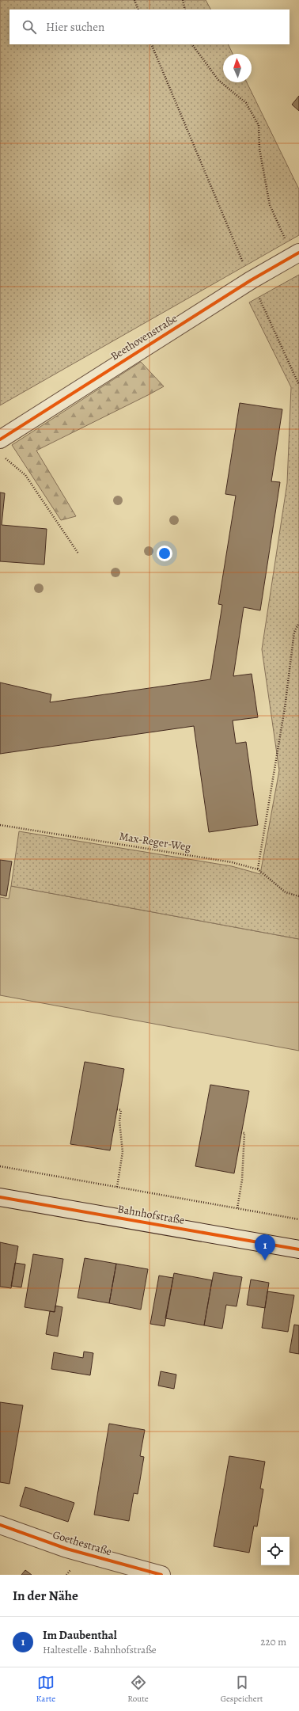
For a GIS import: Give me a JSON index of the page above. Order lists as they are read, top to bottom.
{
  "streets": {
    "street": ["Beethovenstraße", "Bahnhofstraße", "Goethestraße"],
    "path": ["Max-Reger-Weg"]
  },
  "north": "top",
  "page": {
    "search": "Hier suchen",
    "pins": "1",
    "heading": "In der Nähe",
    "list": [
      {
        "mark": "1",
        "name": "Im Daubenthal",
        "note": "Haltestelle · Bahnhofstraße",
        "value": "220 m"
      }
    ],
    "nav": ["Karte", "Route", "Gespeichert"]
  }
}
